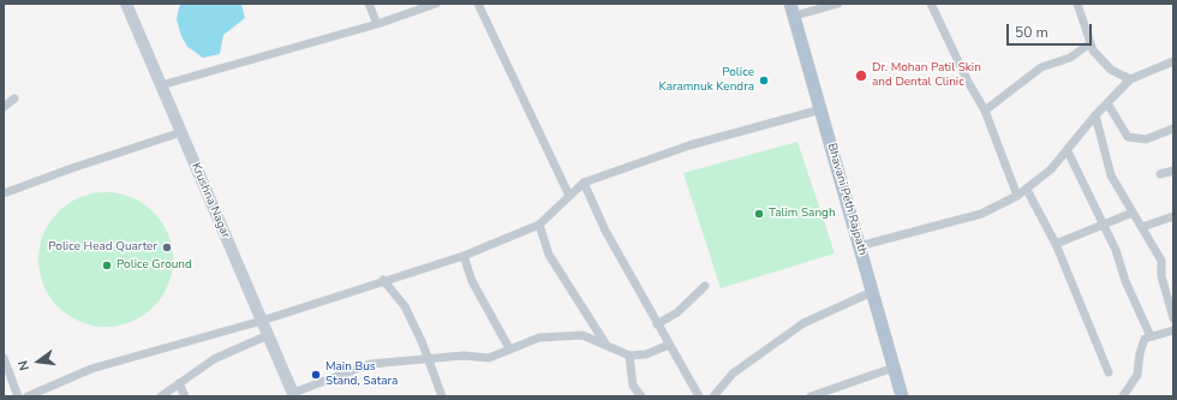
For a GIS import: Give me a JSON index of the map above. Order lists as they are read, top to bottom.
{
  "streets": {
    "main road": ["Bhavani Peth Rajpath", "Krushna Nagar"]
  },
  "places": [
    "Dr. Mohan Patil Skin and Dental Clinic",
    "Police Karamnuk Kendra",
    "Talim Sangh",
    "Police Head Quarter",
    "Police Ground",
    "Main Bus Stand, Satara"
  ],
  "scale_bar": "50 m",
  "north": "left"
}
